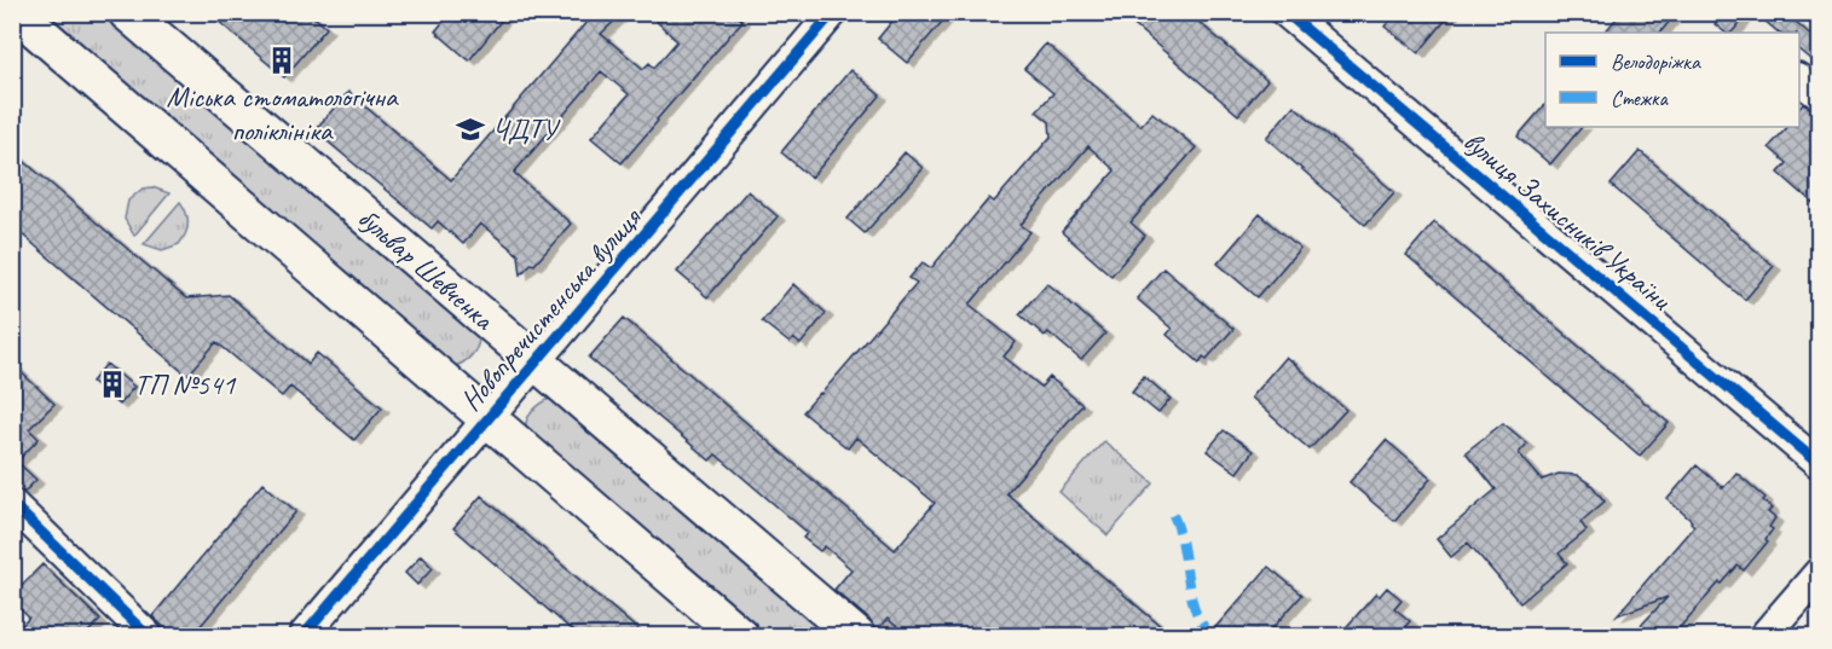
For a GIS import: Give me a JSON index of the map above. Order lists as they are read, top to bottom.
{
  "streets": {
    "main road": ["бульвар Шевченка"],
    "street": ["вулиця Захисників України", "Новопречистенська вулиця"]
  },
  "crossings": [
    ["бульвар Шевченка", "Новопречистенська вулиця"]
  ],
  "places": {
    "building": ["Міська стоматологічна поліклініка", "ТП №541"],
    "school or university": ["ЧДТУ"]
  },
  "legend": ["Велодоріжка", "Стежка"]
}
